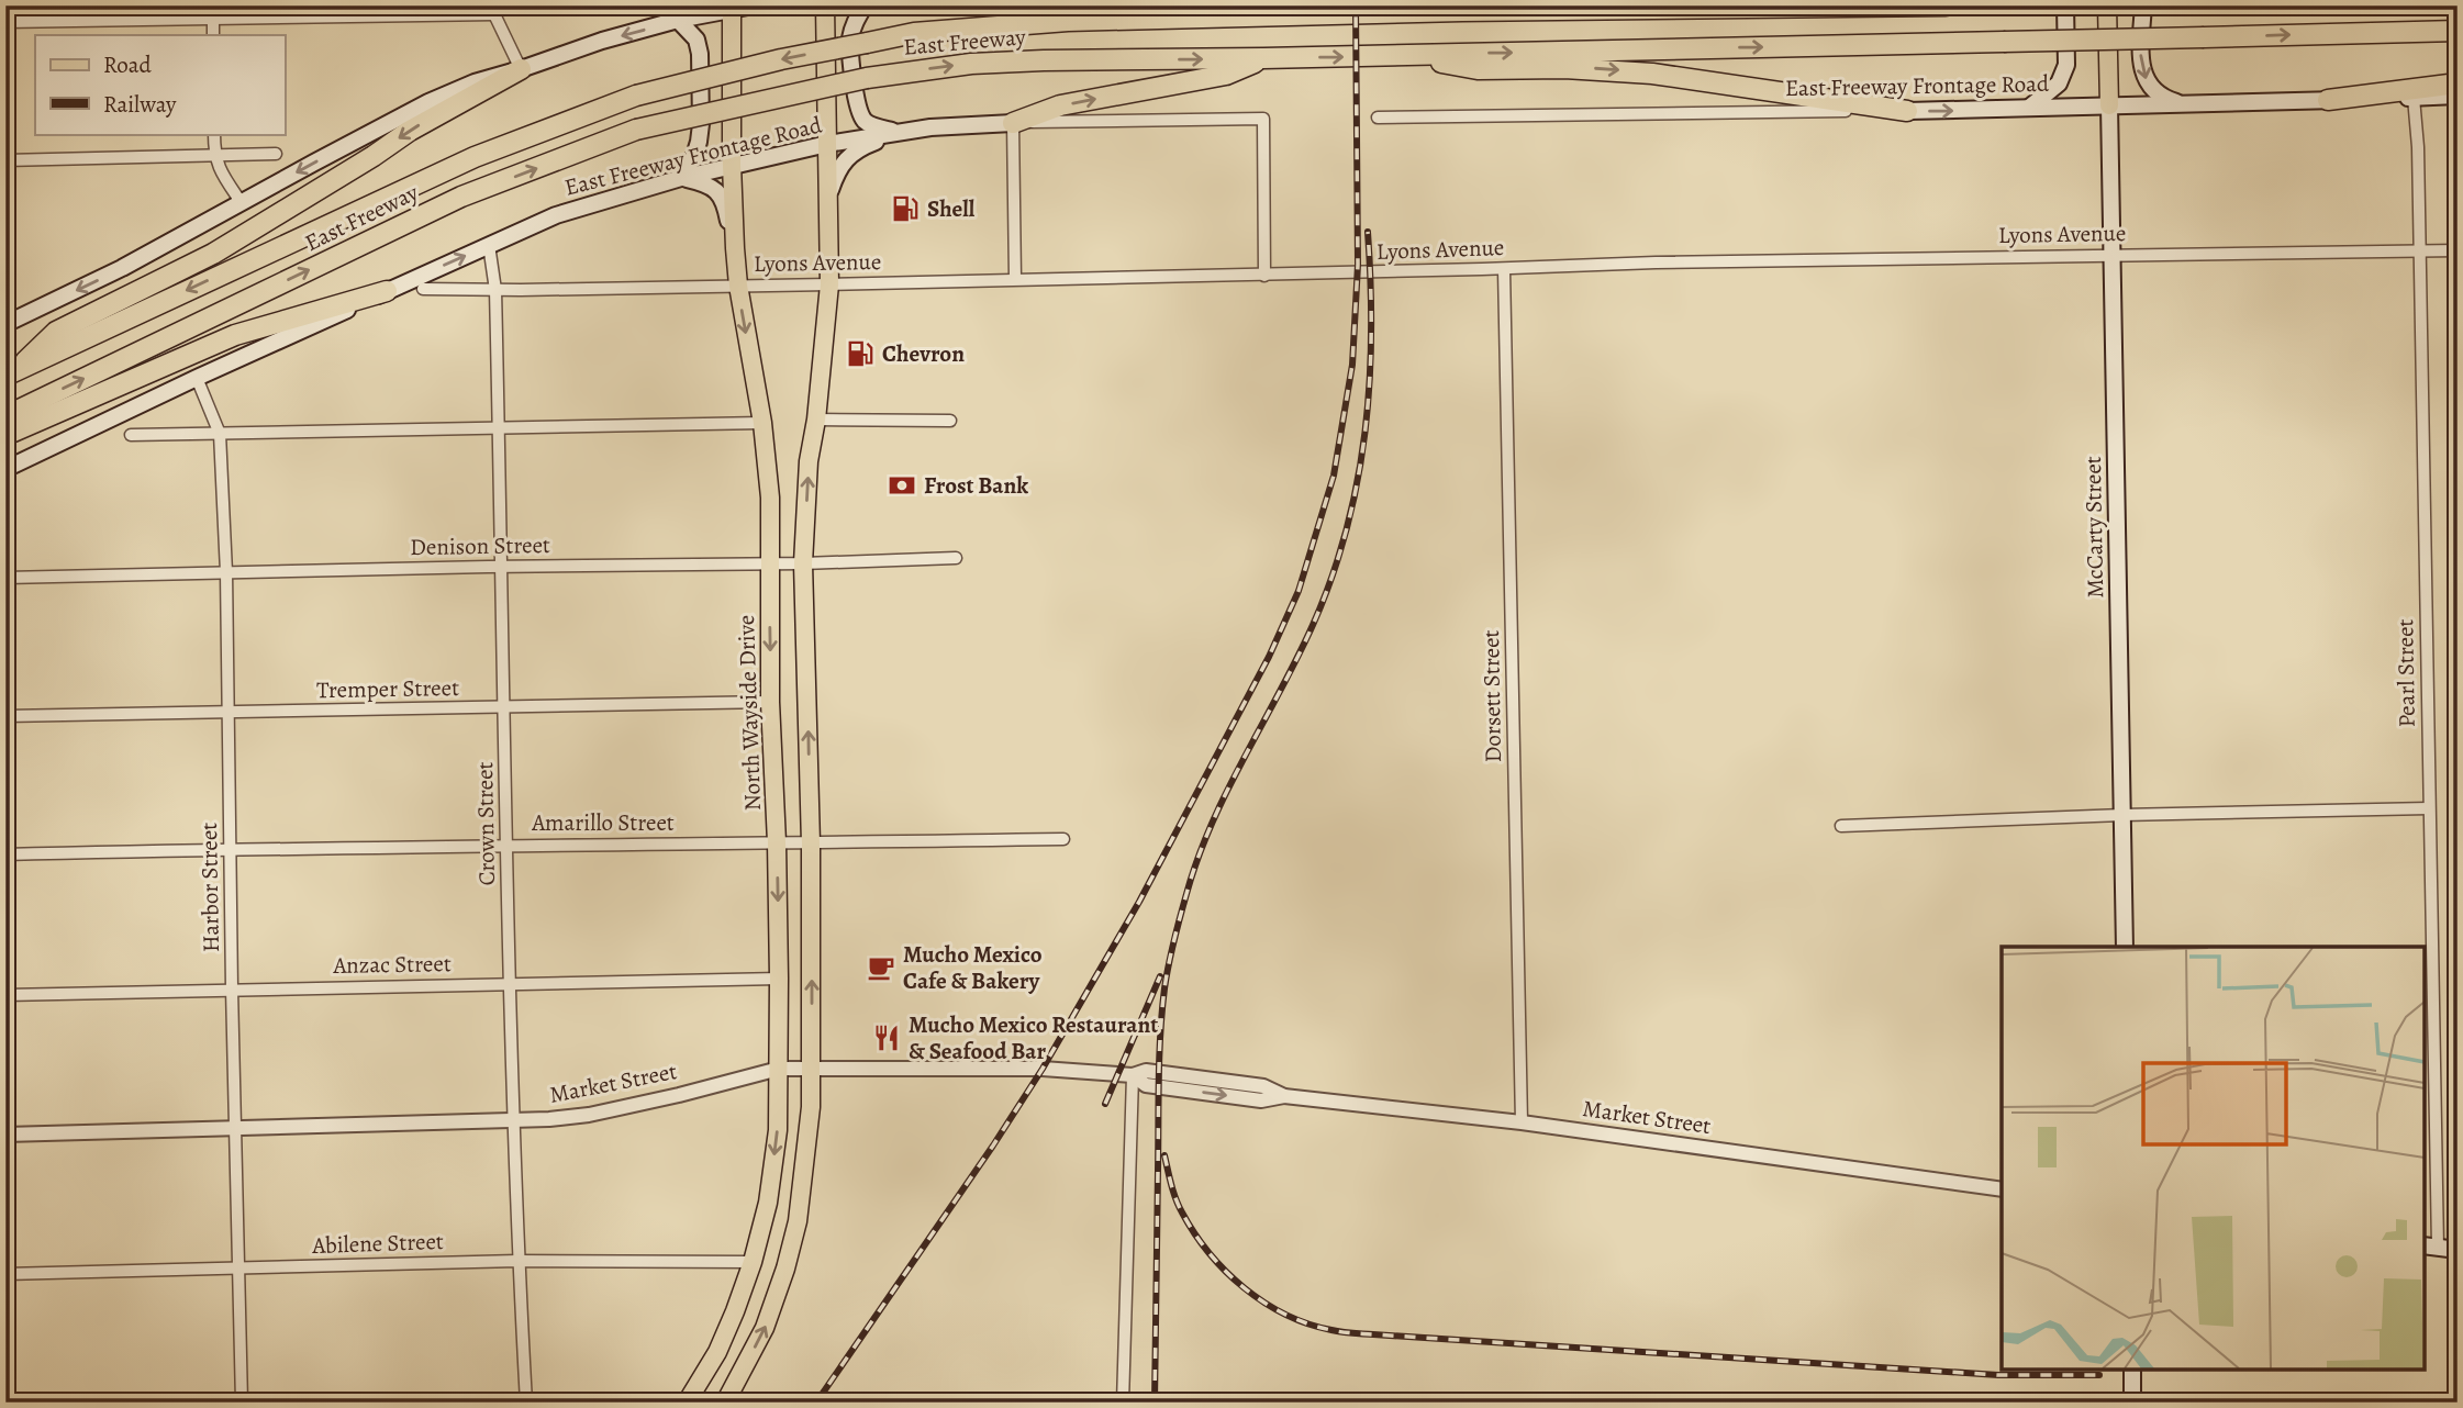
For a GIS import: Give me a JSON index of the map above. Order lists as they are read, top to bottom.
{
  "streets": {
    "highway": ["East Freeway"],
    "main road": ["East Freeway Frontage Road", "McCarty Street", "North Wayside Drive"],
    "street": [
      "Lyons Avenue",
      "Denison Street",
      "Pearl Street",
      "Tremper Street",
      "Dorsett Street",
      "Amarillo Street",
      "Crown Street",
      "Harbor Street",
      "Anzac Street",
      "Market Street",
      "Abilene Street"
    ]
  },
  "crossings": [
    ["East Freeway Frontage Road", "Lyons Avenue"],
    ["East Freeway Frontage Road", "McCarty Street"],
    ["East Freeway Frontage Road", "Pearl Street"],
    ["East Freeway Frontage Road", "North Wayside Drive"],
    ["East Freeway Frontage Road", "Crown Street"],
    ["East Freeway Frontage Road", "Harbor Street"],
    ["Lyons Avenue", "McCarty Street"],
    ["Lyons Avenue", "Pearl Street"],
    ["Lyons Avenue", "Dorsett Street"],
    ["Lyons Avenue", "North Wayside Drive"],
    ["Lyons Avenue", "Crown Street"],
    ["Denison Street", "North Wayside Drive"],
    ["Denison Street", "Crown Street"],
    ["Denison Street", "Harbor Street"],
    ["Tremper Street", "North Wayside Drive"],
    ["Tremper Street", "Crown Street"],
    ["Tremper Street", "Harbor Street"],
    ["Dorsett Street", "Market Street"],
    ["North Wayside Drive", "Amarillo Street"],
    ["North Wayside Drive", "Anzac Street"],
    ["North Wayside Drive", "Market Street"],
    ["North Wayside Drive", "Abilene Street"],
    ["Amarillo Street", "Crown Street"],
    ["Amarillo Street", "Harbor Street"],
    ["Crown Street", "Anzac Street"],
    ["Crown Street", "Market Street"],
    ["Crown Street", "Abilene Street"],
    ["Harbor Street", "Anzac Street"],
    ["Harbor Street", "Market Street"],
    ["Harbor Street", "Abilene Street"]
  ],
  "places": {
    "fuel station": ["Shell", "Chevron"],
    "bank": ["Frost Bank"],
    "cafe": ["Mucho Mexico Cafe & Bakery"],
    "restaurant": ["Mucho Mexico Restaurant & Seafood Bar"]
  },
  "legend": ["Road", "Railway"]
}
